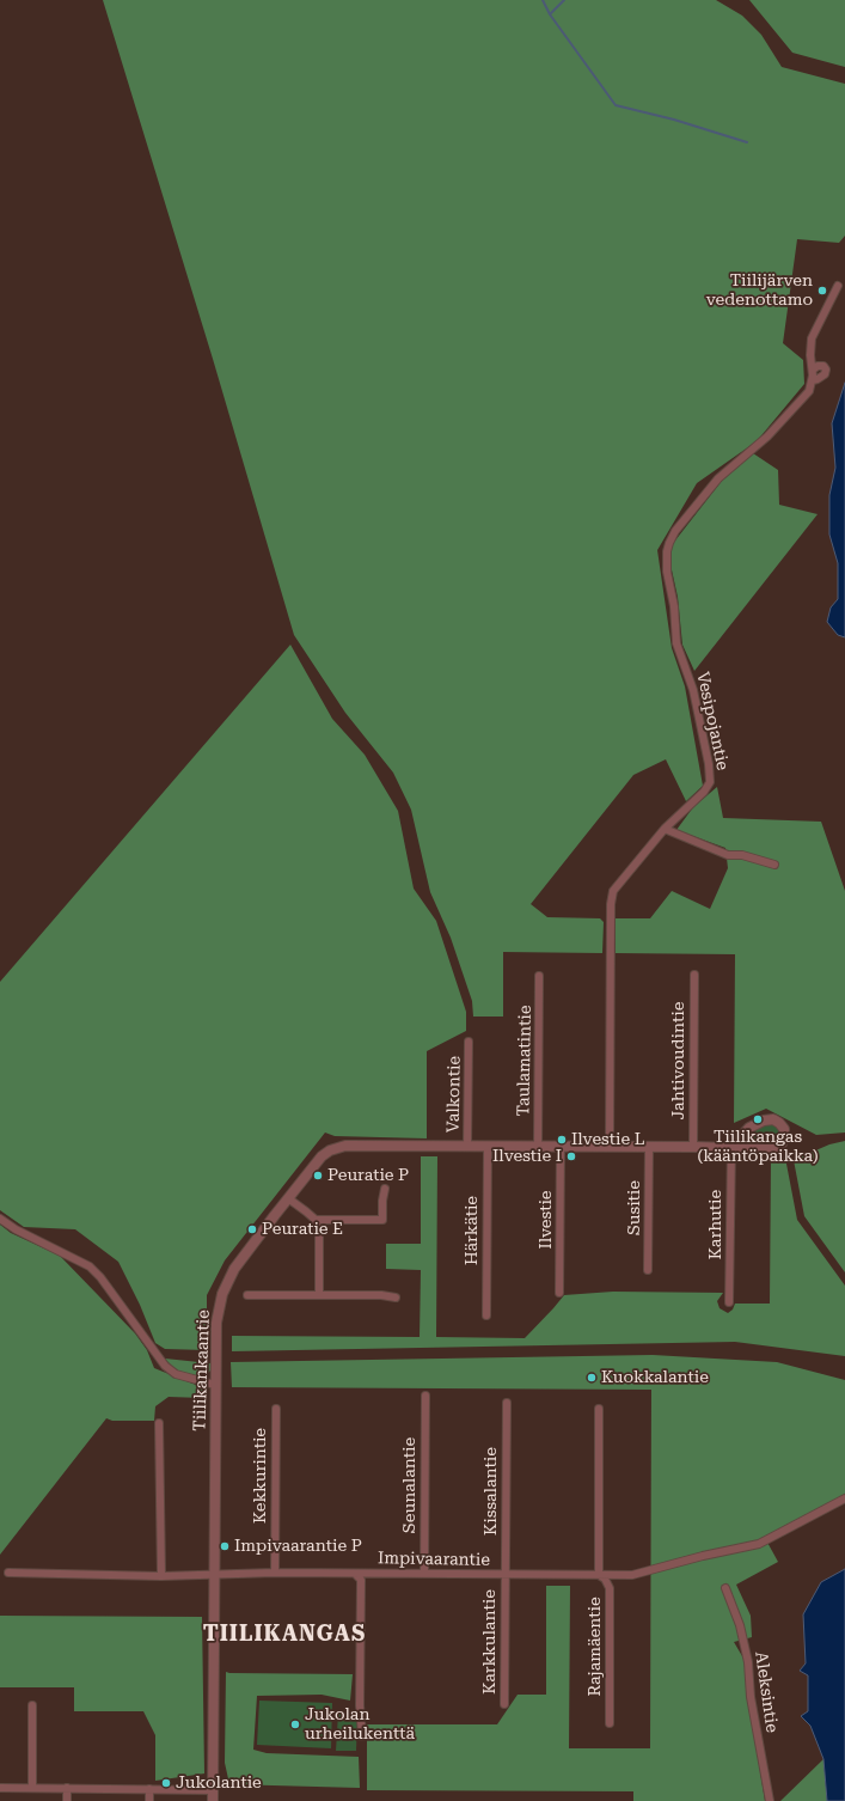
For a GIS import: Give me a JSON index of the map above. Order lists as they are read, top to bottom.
{
  "streets": {
    "street": [
      "Vesipojantie",
      "Taulamatintie",
      "Jahtivoudintie",
      "Valkontie",
      "Susitie",
      "Ilvestie",
      "Karhutie",
      "Härkätie",
      "Tiilikankaantie",
      "Kekkurintie",
      "Seunalantie",
      "Kissalantie",
      "Impivaarantie",
      "Karkkulantie",
      "Rajamäentie",
      "Aleksintie"
    ]
  },
  "crossings": [
    ["Vesipojantie", "Tiilikankaantie"],
    ["Taulamatintie", "Tiilikankaantie"],
    ["Jahtivoudintie", "Tiilikankaantie"],
    ["Valkontie", "Tiilikankaantie"],
    ["Susitie", "Tiilikankaantie"],
    ["Ilvestie", "Tiilikankaantie"],
    ["Karhutie", "Tiilikankaantie"],
    ["Härkätie", "Tiilikankaantie"],
    ["Tiilikankaantie", "Impivaarantie"],
    ["Kekkurintie", "Impivaarantie"],
    ["Seunalantie", "Impivaarantie"],
    ["Kissalantie", "Impivaarantie"],
    ["Kissalantie", "Karkkulantie"],
    ["Impivaarantie", "Karkkulantie"],
    ["Impivaarantie", "Rajamäentie"]
  ],
  "districts": ["TIILIKANGAS"],
  "places": [
    "Tiilijärven vedenottamo",
    "Tiilikangas (kääntöpaikka)",
    "Ilvestie L",
    "Ilvestie I",
    "Peuratie P",
    "Peuratie E",
    "Kuokkalantie",
    "Impivaarantie P",
    "Jukolan urheilukenttä",
    "Jukolantie"
  ]
}
